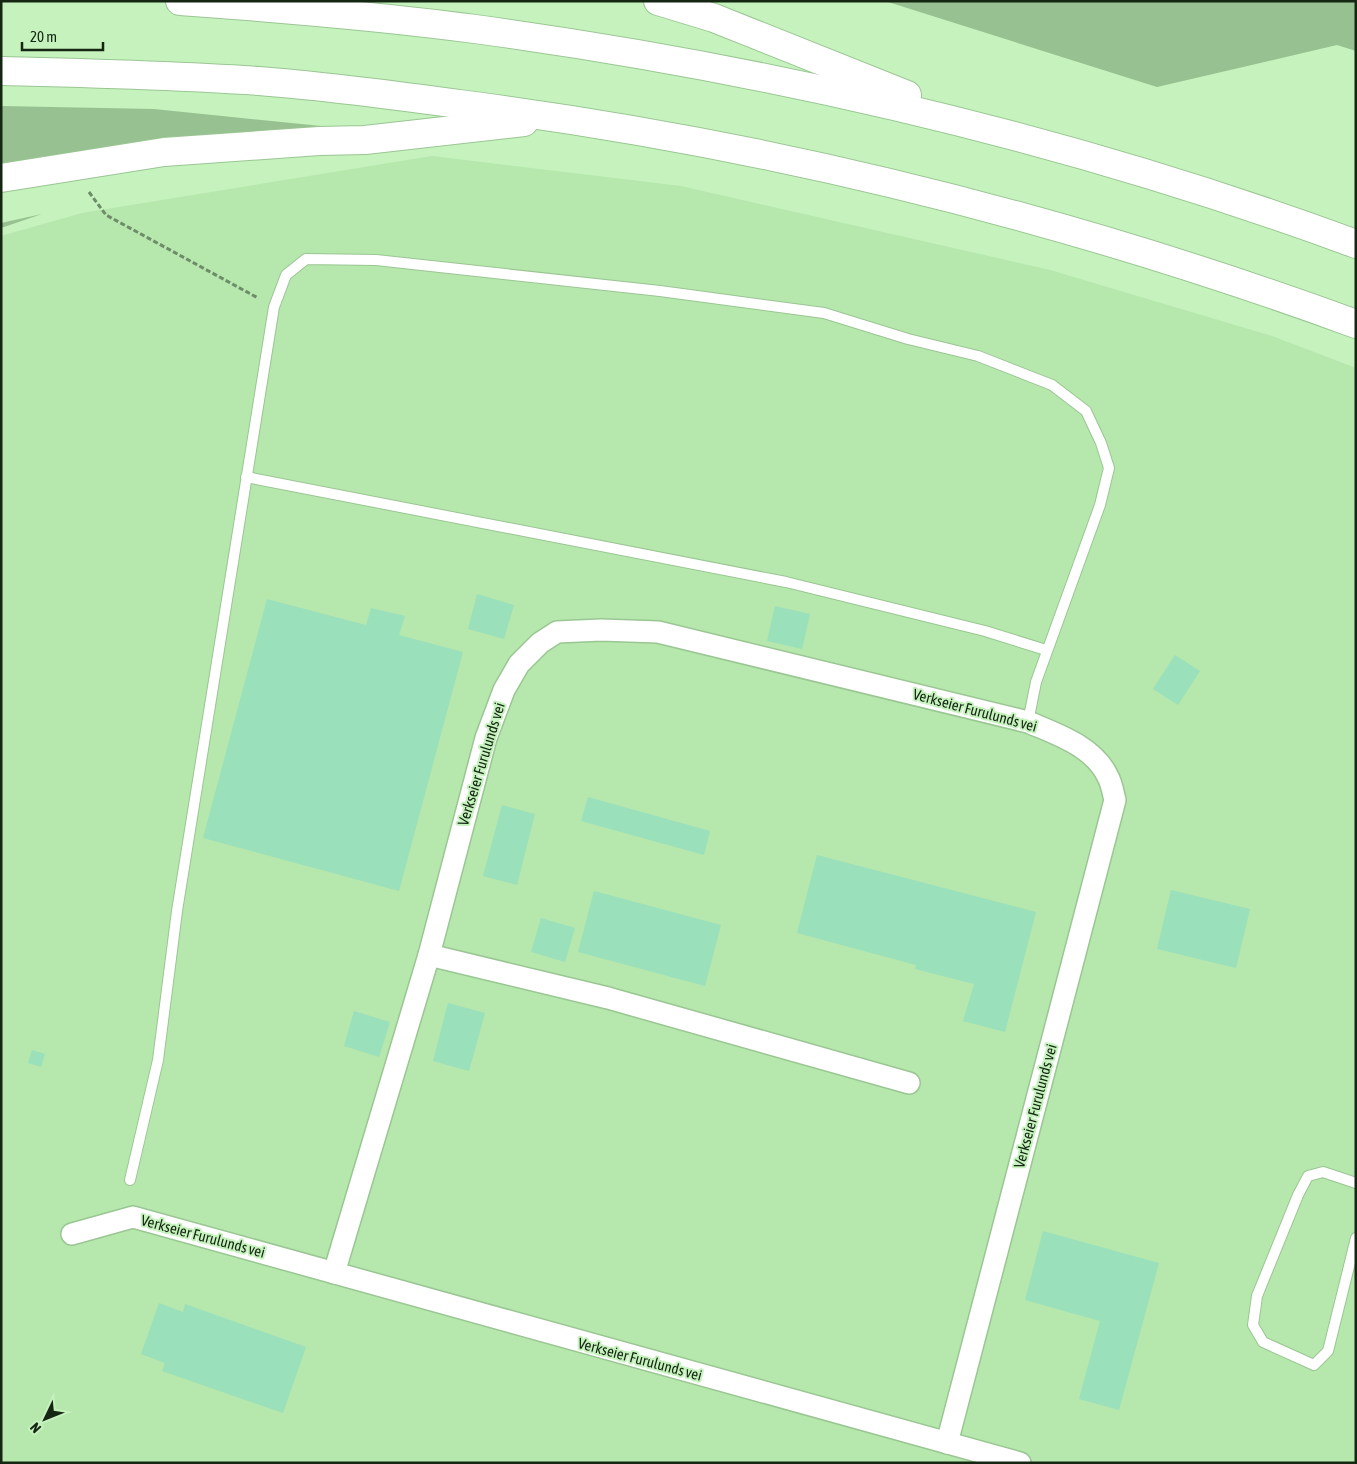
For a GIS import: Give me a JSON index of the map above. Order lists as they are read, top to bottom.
{
  "streets": {
    "street": ["Verkseier Furulunds vei"]
  },
  "scale_bar": "20 m",
  "north": "bottom left"
}
